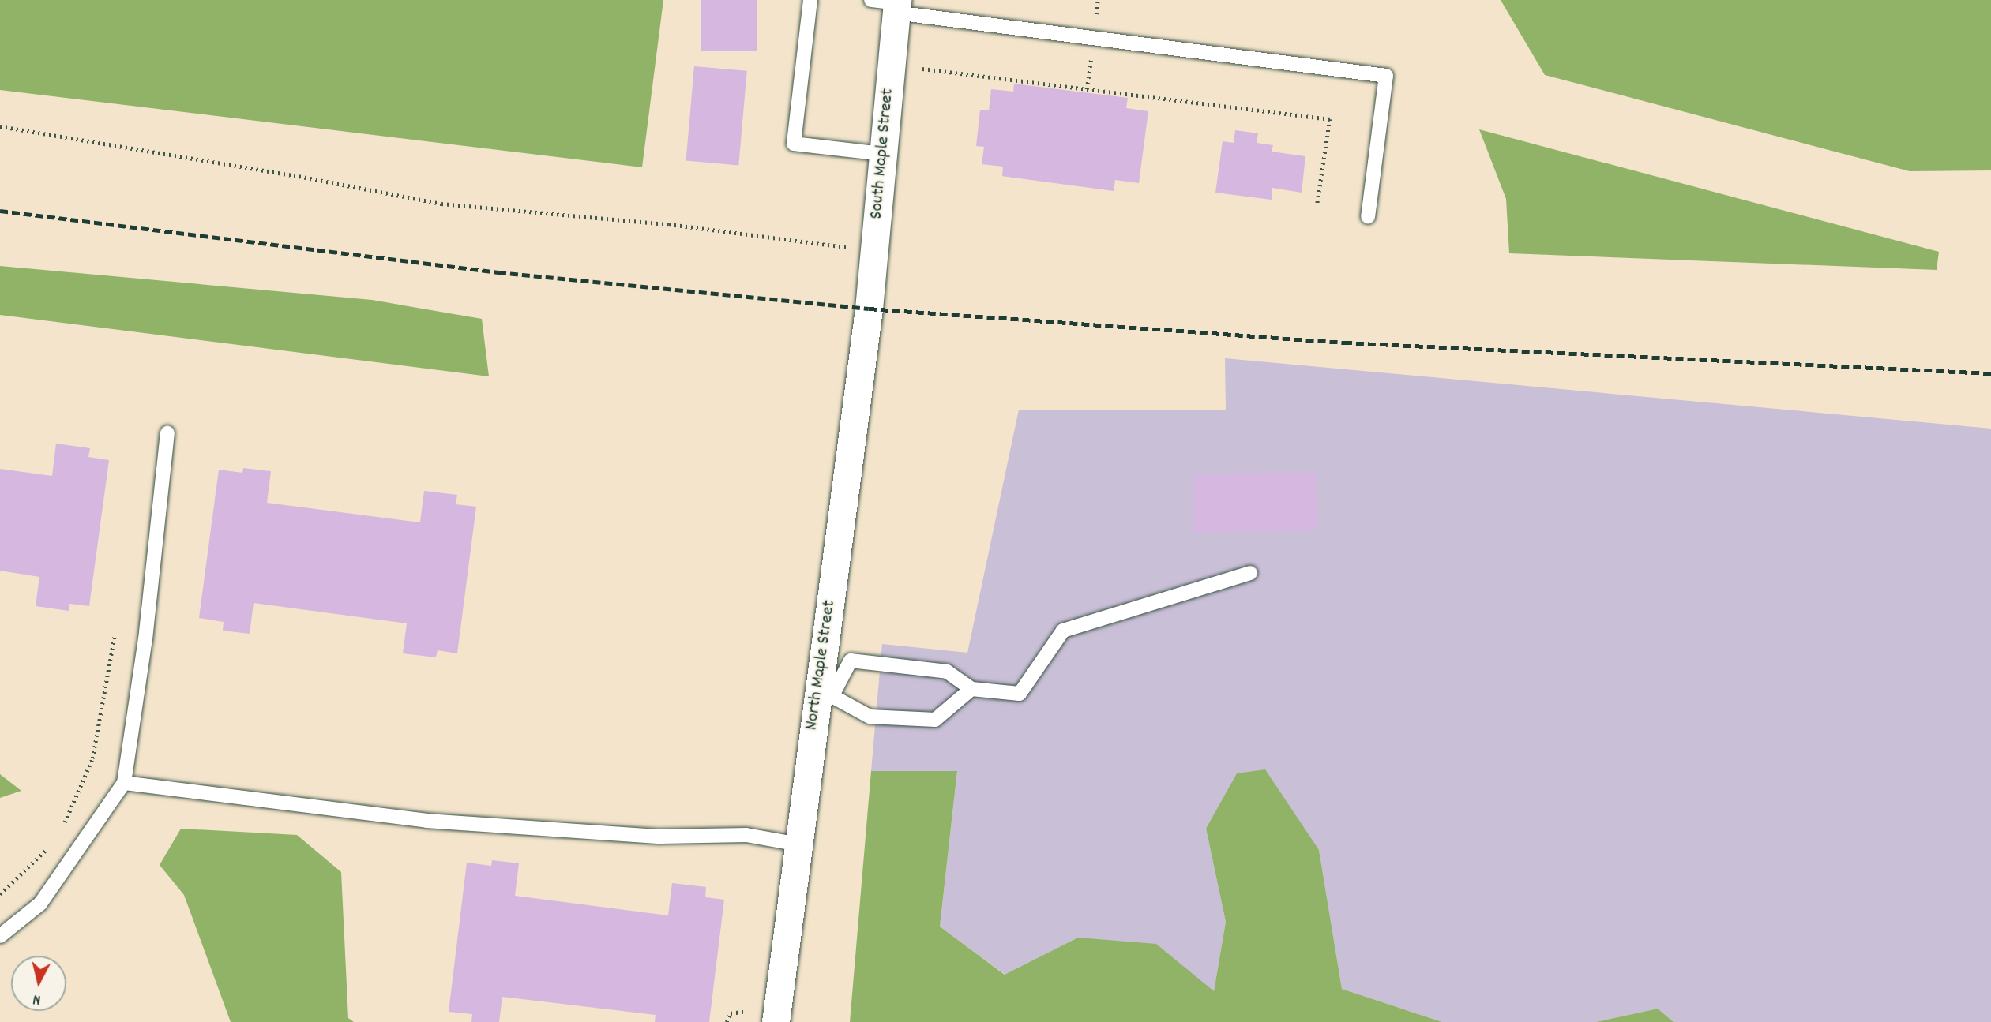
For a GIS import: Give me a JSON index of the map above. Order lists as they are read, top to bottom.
{
  "streets": {
    "street": ["South Maple Street", "North Maple Street"]
  },
  "crossings": [
    ["South Maple Street", "North Maple Street"]
  ],
  "north": "bottom"
}
